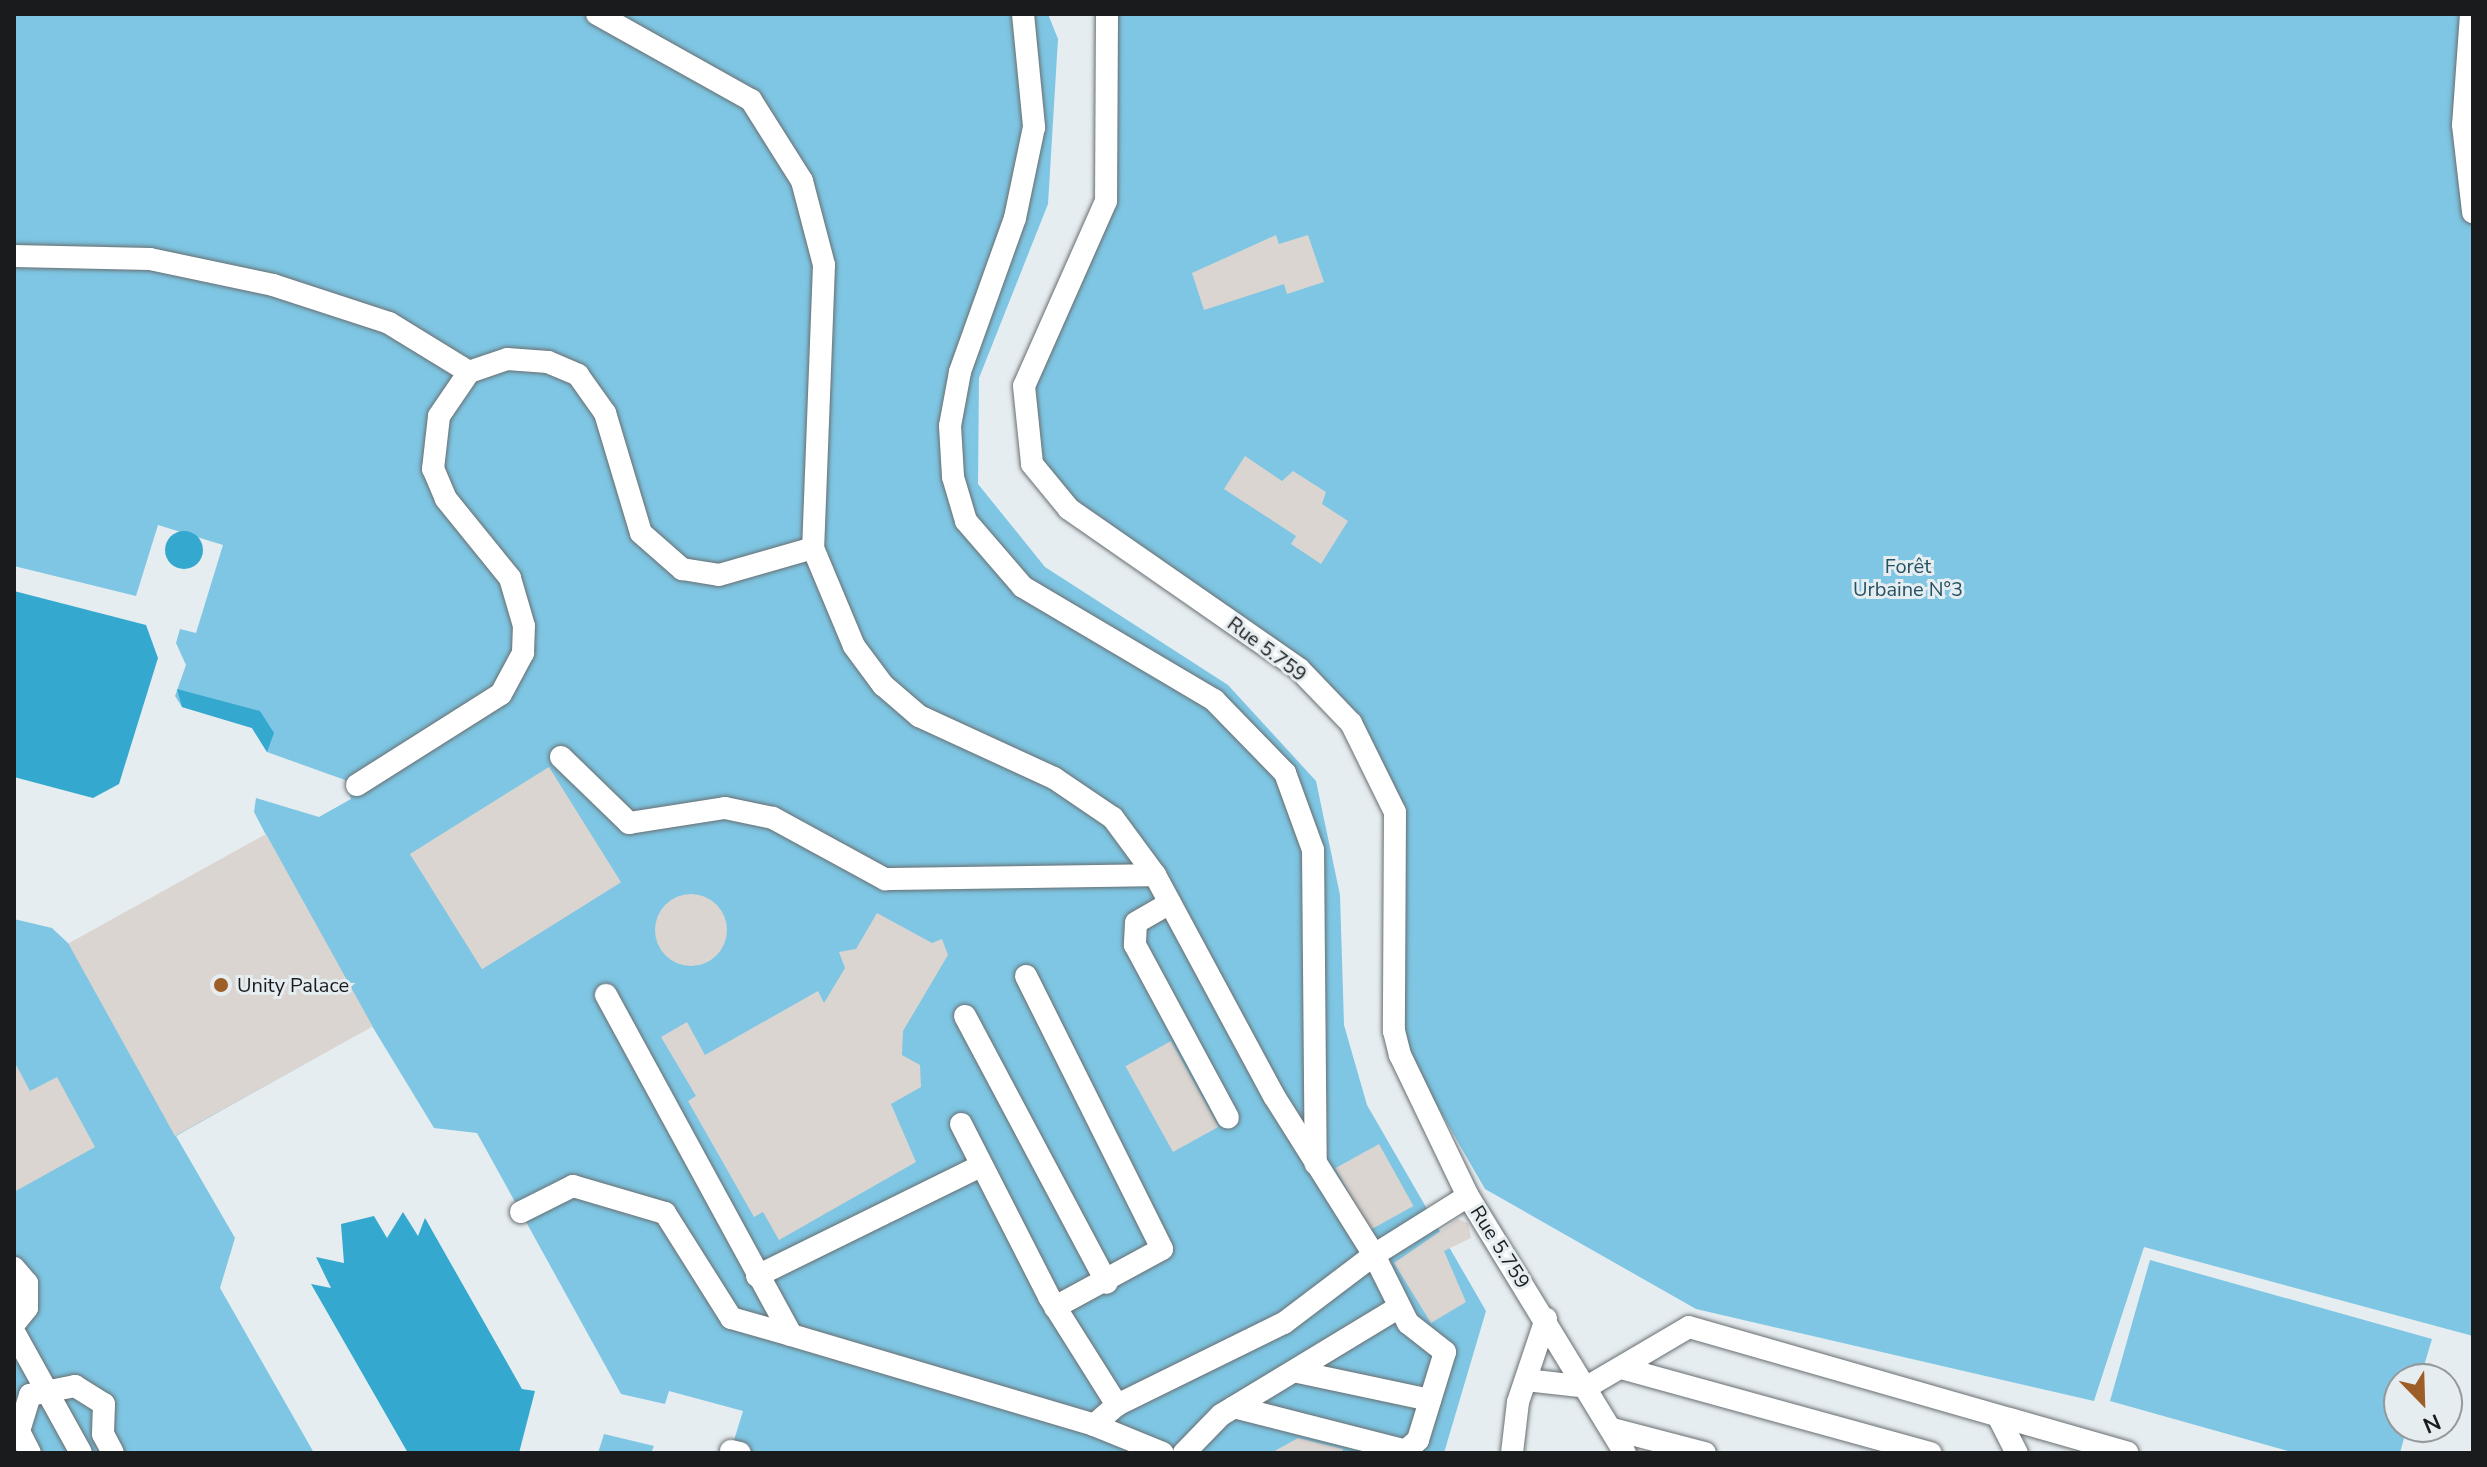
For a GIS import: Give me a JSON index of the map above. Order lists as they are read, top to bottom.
{
  "streets": {
    "lane": ["Rue 5.759"]
  },
  "parks": ["Forêt Urbaine N°3"],
  "places": ["Unity Palace"],
  "north": "bottom right"
}
